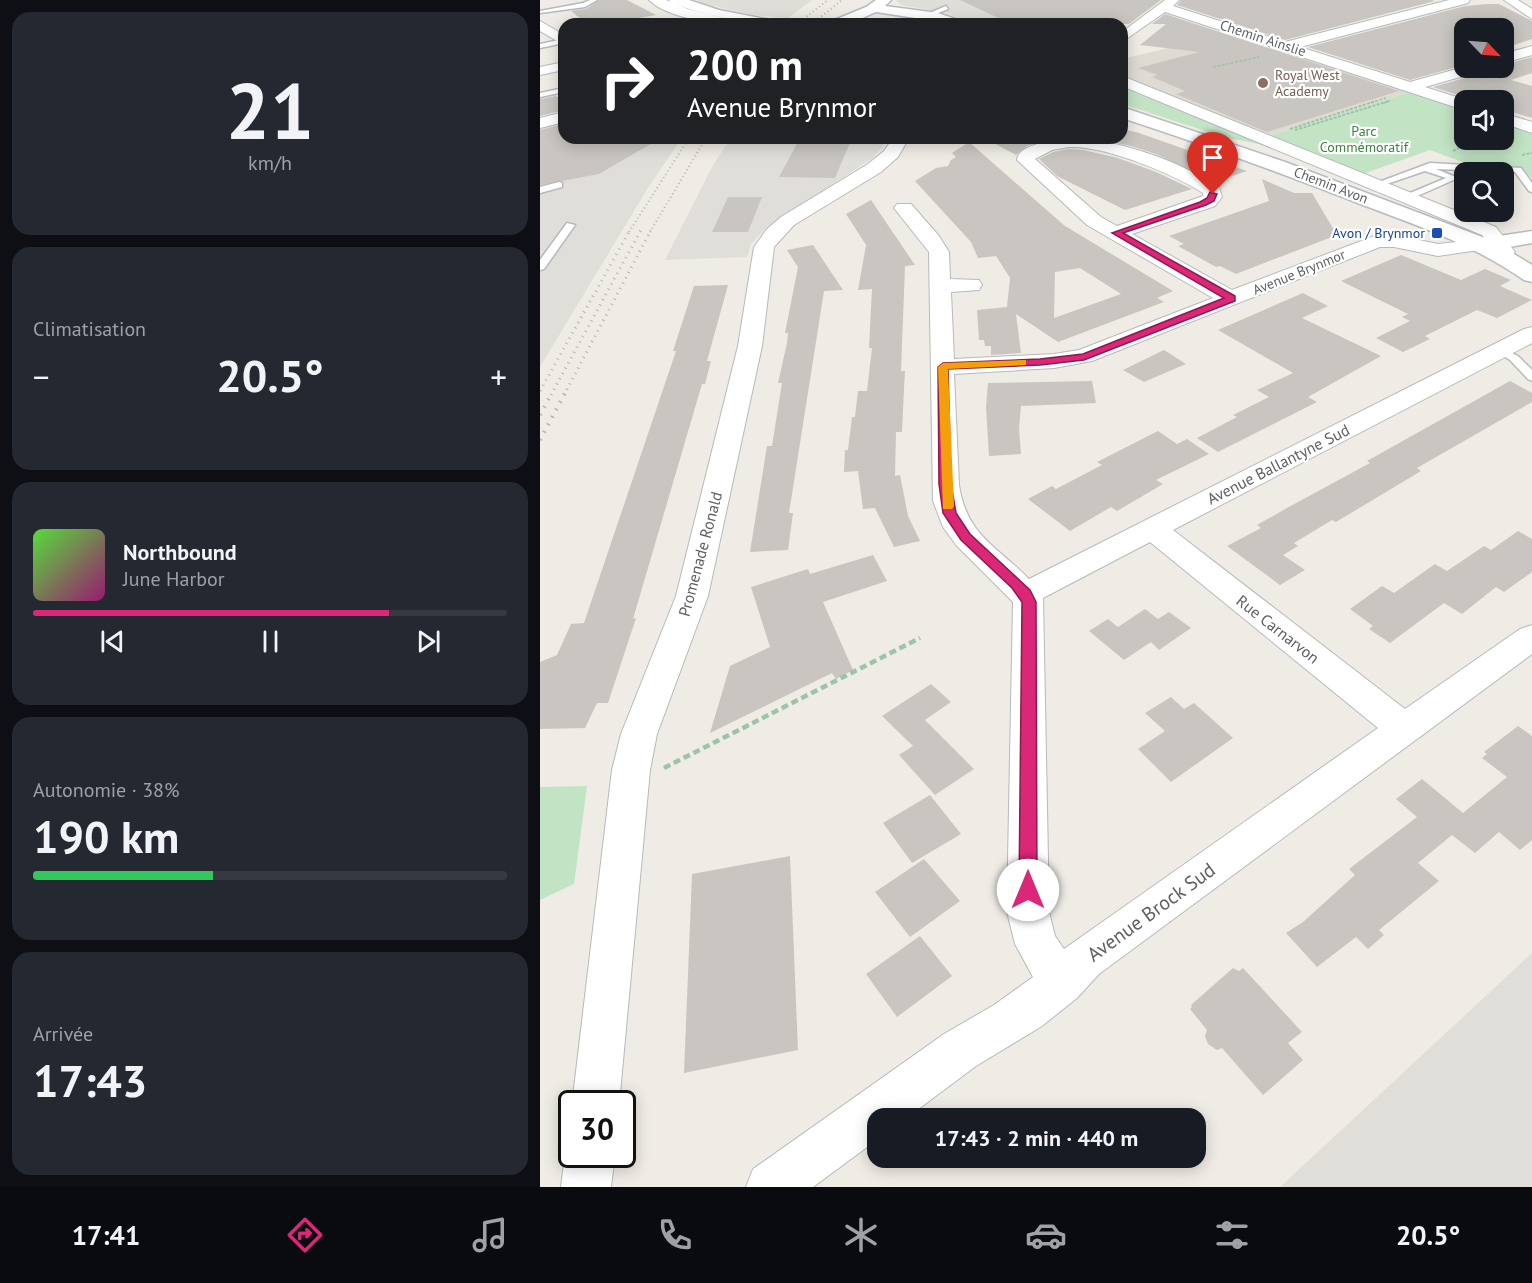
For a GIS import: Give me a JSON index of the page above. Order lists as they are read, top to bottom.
{
  "streets": {
    "main road": ["Chemin Avon"],
    "street": [
      "Chemin Ainslie",
      "Avenue Brynmor",
      "Avenue Ballantyne Sud",
      "Promenade Ronald",
      "Rue Carnarvon",
      "Avenue Brock Sud"
    ]
  },
  "crossings": [
    ["Chemin Avon", "Avenue Brynmor"],
    ["Avenue Ballantyne Sud", "Rue Carnarvon"],
    ["Rue Carnarvon", "Avenue Brock Sud"]
  ],
  "parks": ["Parc Commémoratif"],
  "places": {
    "other": ["Royal West Academy"],
    "transit": ["Avon / Brynmor"]
  },
  "north": "bottom right",
  "page": {
    "tile": [
      ["21", "km/h"],
      "Climatisation",
      ["Autonomie · 38%", "190 km"],
      ["Arrivée", "17:43"]
    ],
    "turn": ["200 m", "Avenue Brynmor"],
    "heat": ["−", "20.5°", "+"],
    "song": ["Northbound", "June Harbor"],
    "limit": "30",
    "trip": "17:43 · 2 min · 440 m",
    "tabs": ["17:41", "20.5°"]
  }
}
